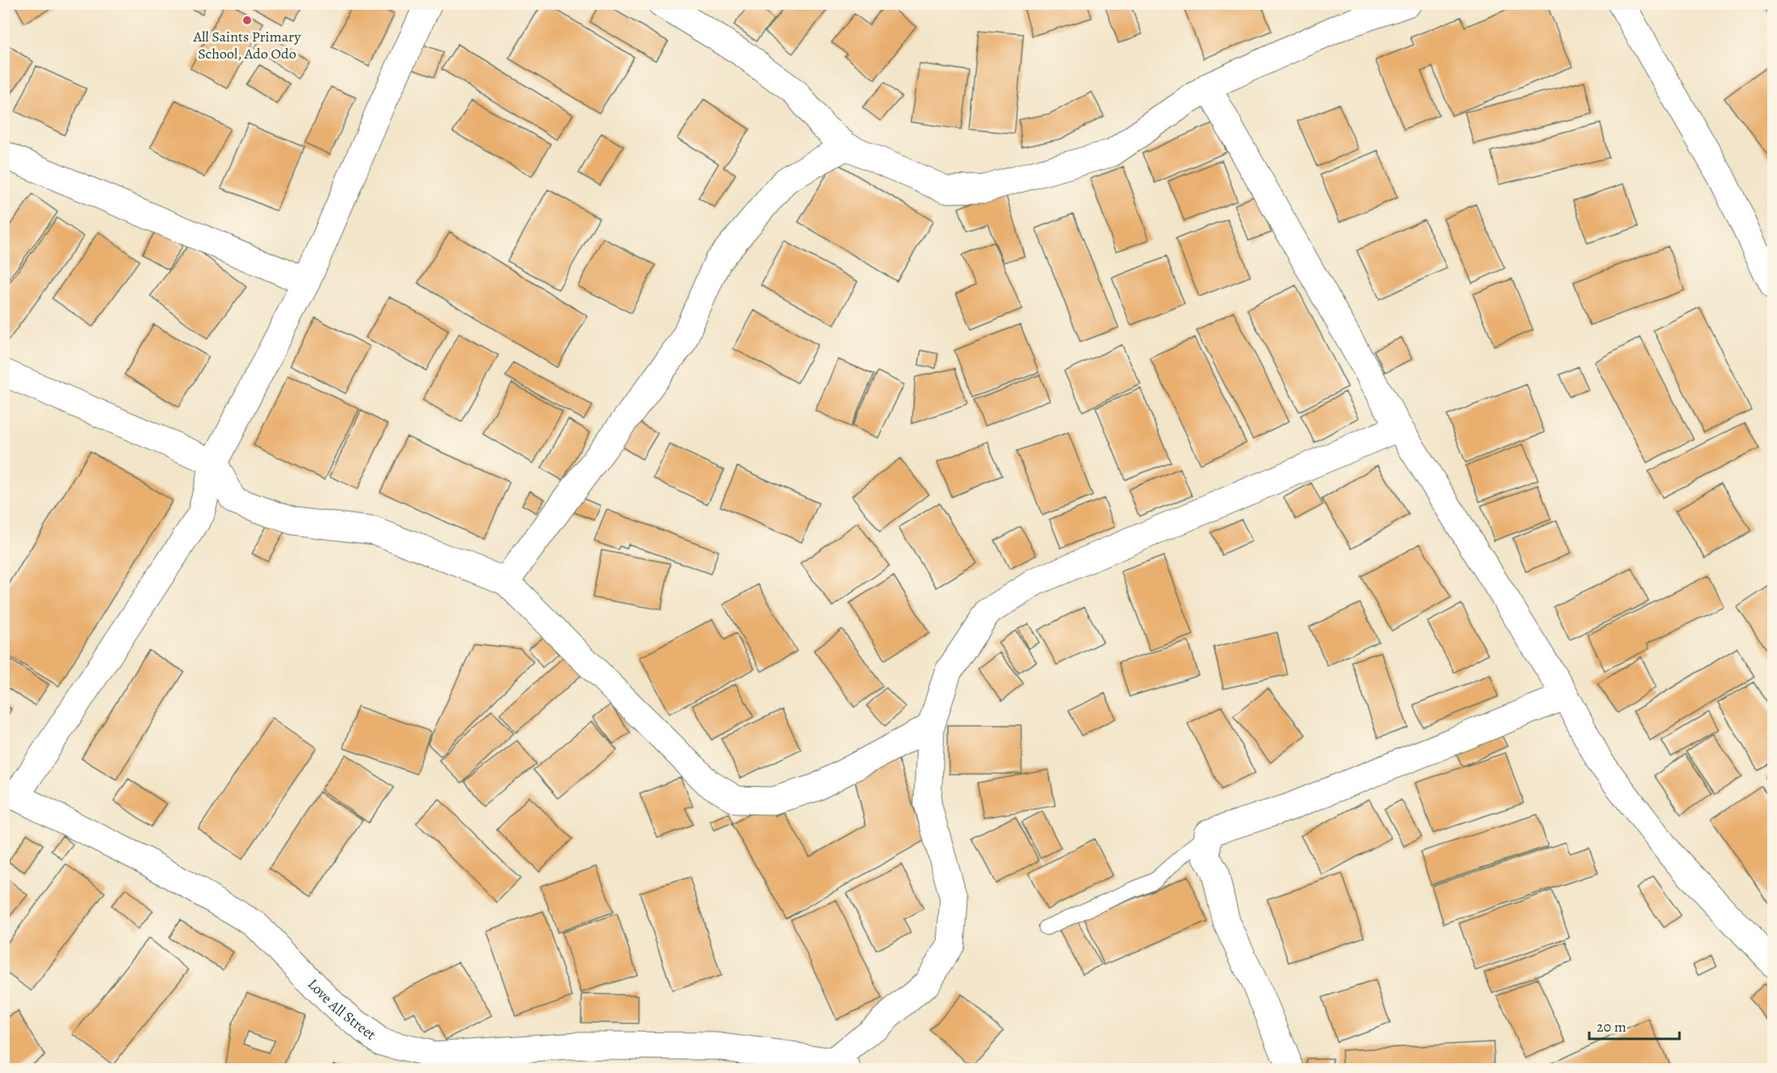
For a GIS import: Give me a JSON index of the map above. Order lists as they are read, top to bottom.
{
  "streets": {
    "street": ["Love All Street"]
  },
  "places": ["All Saints Primary School, Ado Odo"],
  "scale_bar": "20 m"
}
